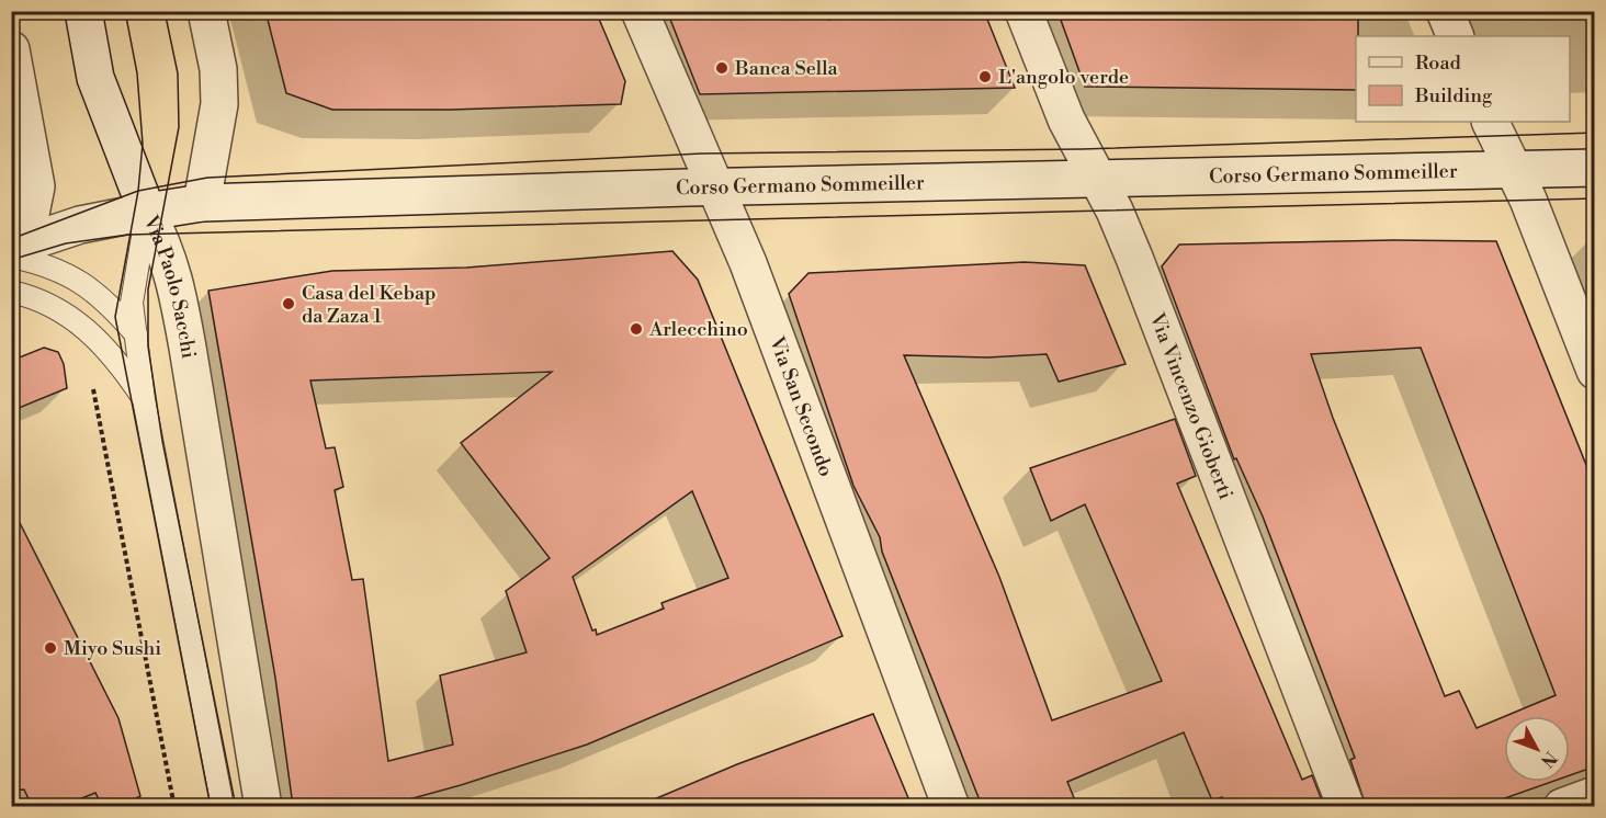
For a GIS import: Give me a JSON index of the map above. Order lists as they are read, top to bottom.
{
  "streets": {
    "street": [
      "Corso Germano Sommeiller",
      "Via Paolo Sacchi",
      "Via Vincenzo Gioberti",
      "Via San Secondo"
    ]
  },
  "crossings": [
    ["Corso Germano Sommeiller", "Via Paolo Sacchi"],
    ["Corso Germano Sommeiller", "Via Vincenzo Gioberti"],
    ["Corso Germano Sommeiller", "Via San Secondo"]
  ],
  "places": [
    "Banca Sella",
    "L'angolo verde",
    "Casa del Kebap da Zaza 1",
    "Arlecchino",
    "Miyo Sushi"
  ],
  "legend": ["Road", "Building"],
  "north": "bottom right"
}
